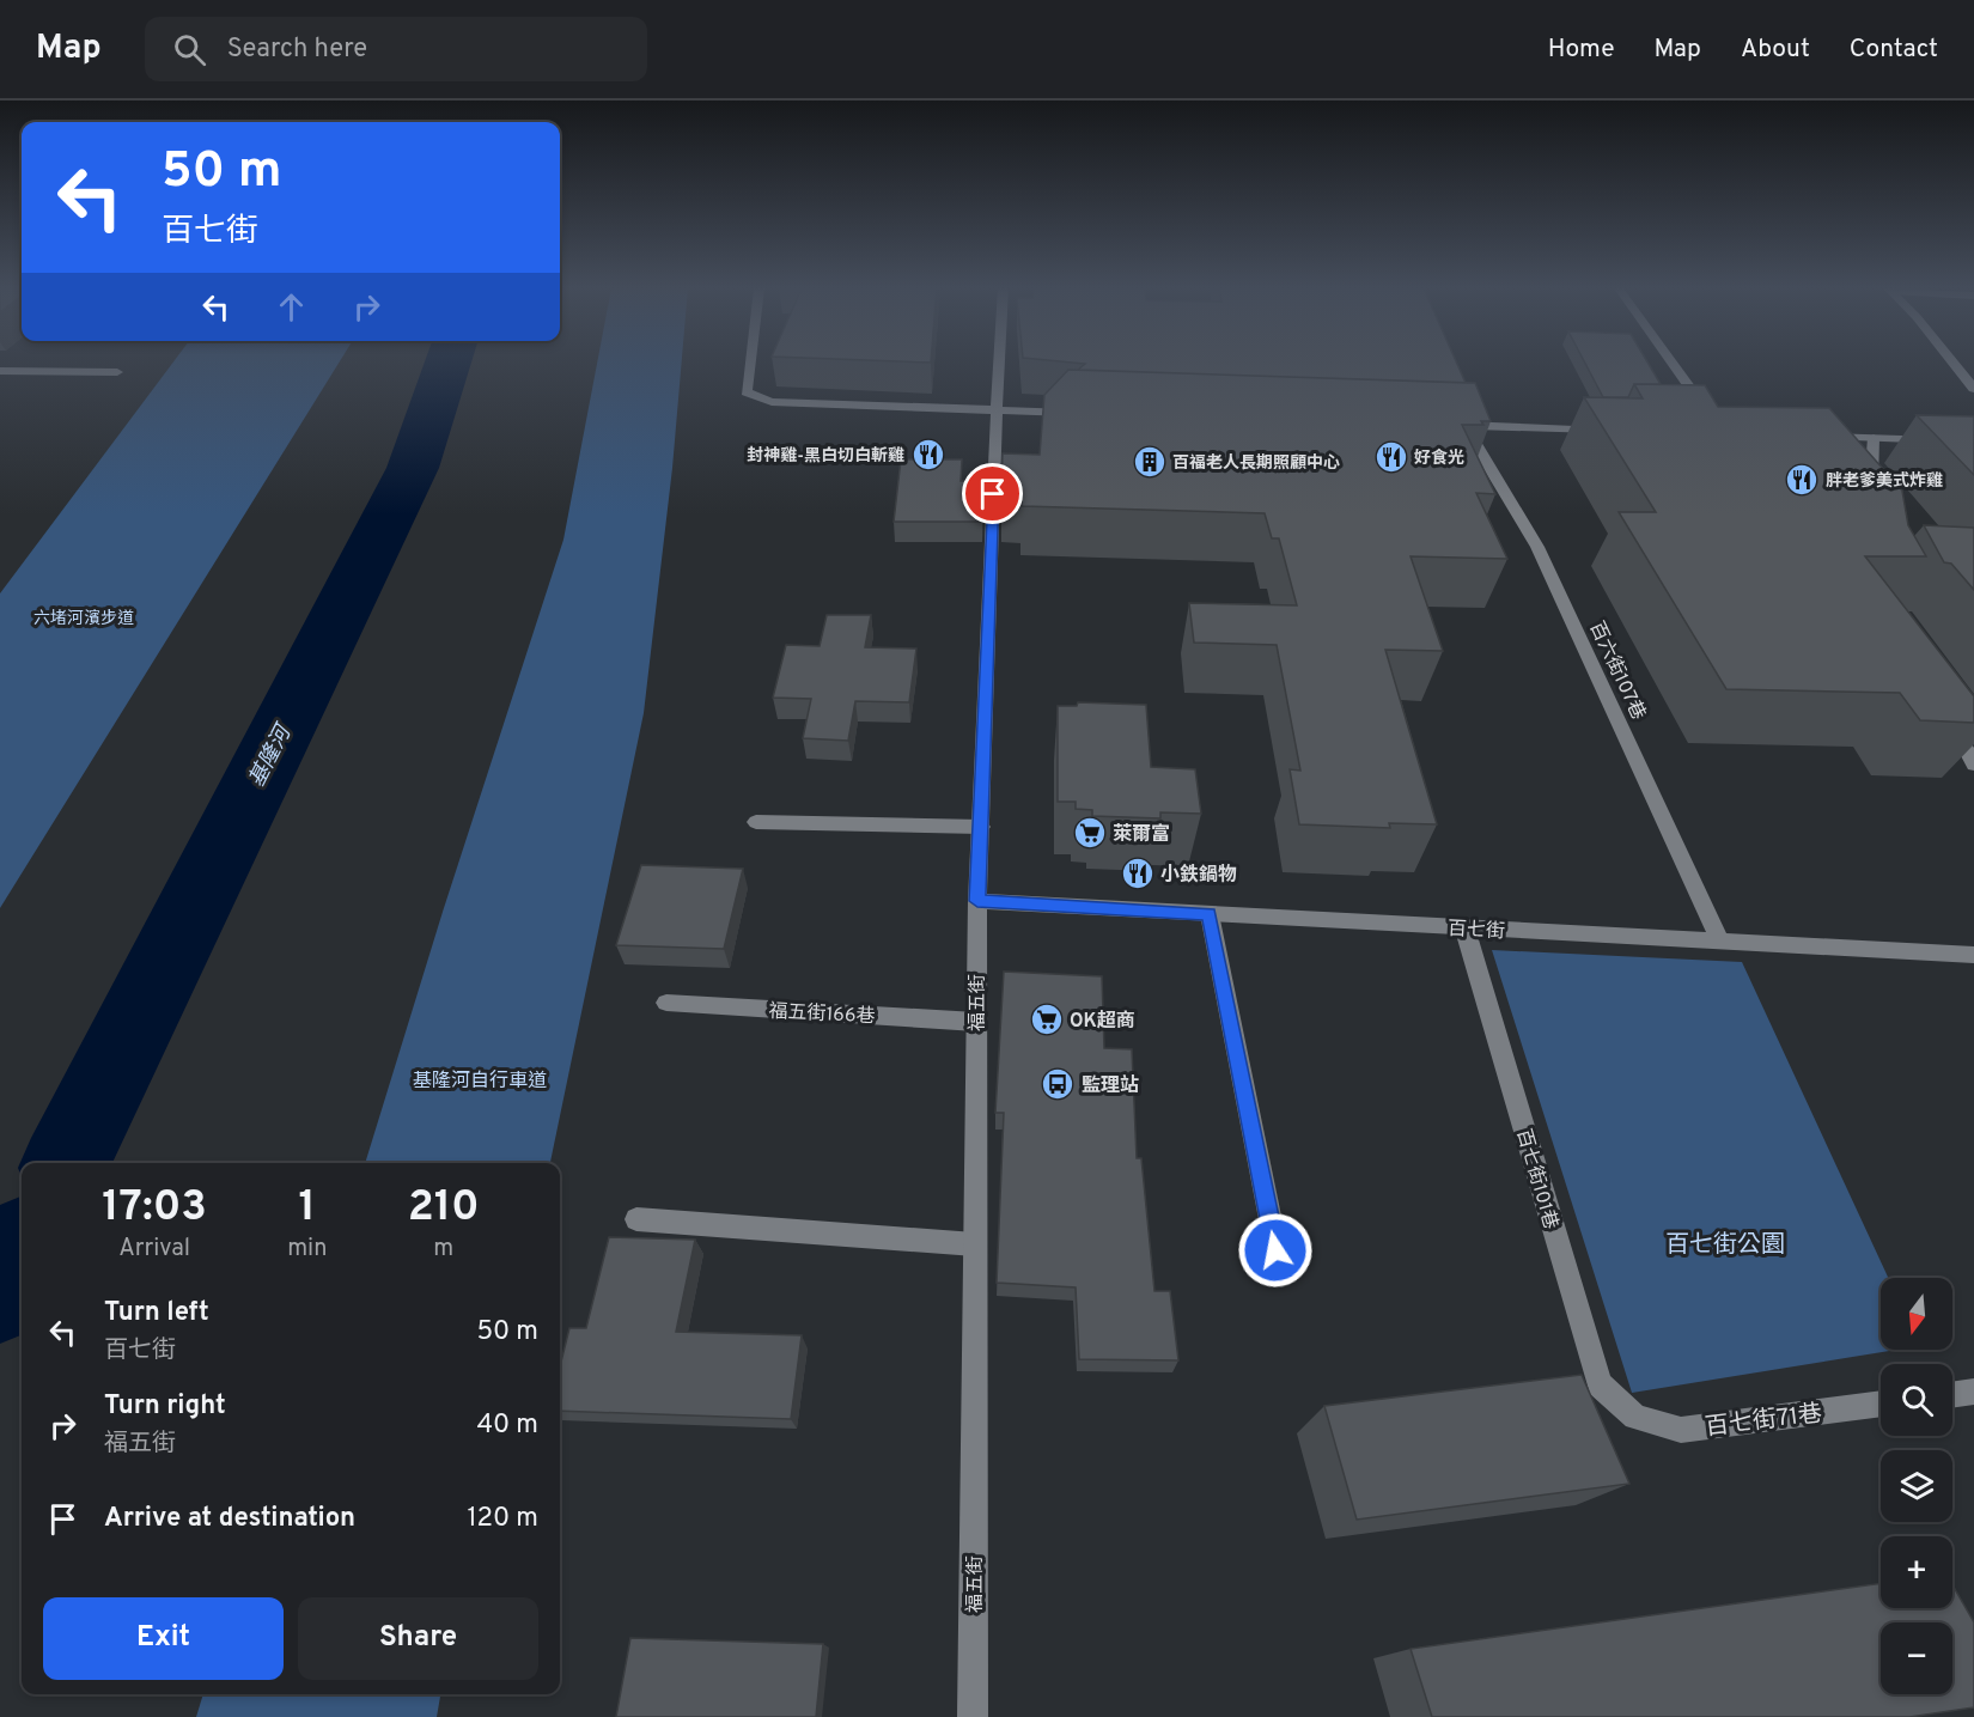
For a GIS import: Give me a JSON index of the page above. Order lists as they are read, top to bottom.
{
  "streets": {
    "street": [
      "百六街107巷",
      "百七街",
      "福五街",
      "福五街166巷",
      "百七街101巷",
      "百七街71巷"
    ]
  },
  "crossings": [
    ["百六街107巷", "百七街"],
    ["百七街", "福五街"],
    ["百七街", "百七街101巷"],
    ["福五街", "福五街166巷"],
    ["百七街101巷", "百七街71巷"]
  ],
  "water": ["基隆河"],
  "parks": ["六堵河濱步道", "基隆河自行車道", "百七街公園"],
  "places": {
    "restaurant": [
      "封神雞-黑白切白斬雞",
      "好食光",
      "胖老爹美式炸雞",
      "小鉄鍋物"
    ],
    "building": ["百福老人長期照顧中心"],
    "supermarket": ["萊爾富", "OK超商"],
    "bus stop": ["監理站"]
  },
  "north": "bottom",
  "page": {
    "header": "Map",
    "search": "Search here",
    "nav": [
      "Home",
      "Map",
      "About",
      "Contact"
    ],
    "turn": ["50 m", "百七街"],
    "eta": [
      "17:03",
      "Arrival",
      "1",
      "min",
      "210",
      "m"
    ],
    "map_buttons": ["+", "−"],
    "list": [
      {
        "name": "Turn left",
        "note": "百七街",
        "value": "50 m"
      },
      {
        "name": "Turn right",
        "note": "福五街",
        "value": "40 m"
      },
      {
        "name": "Arrive at destination",
        "value": "120 m"
      }
    ],
    "buttons": ["Exit", "Share"]
  }
}
